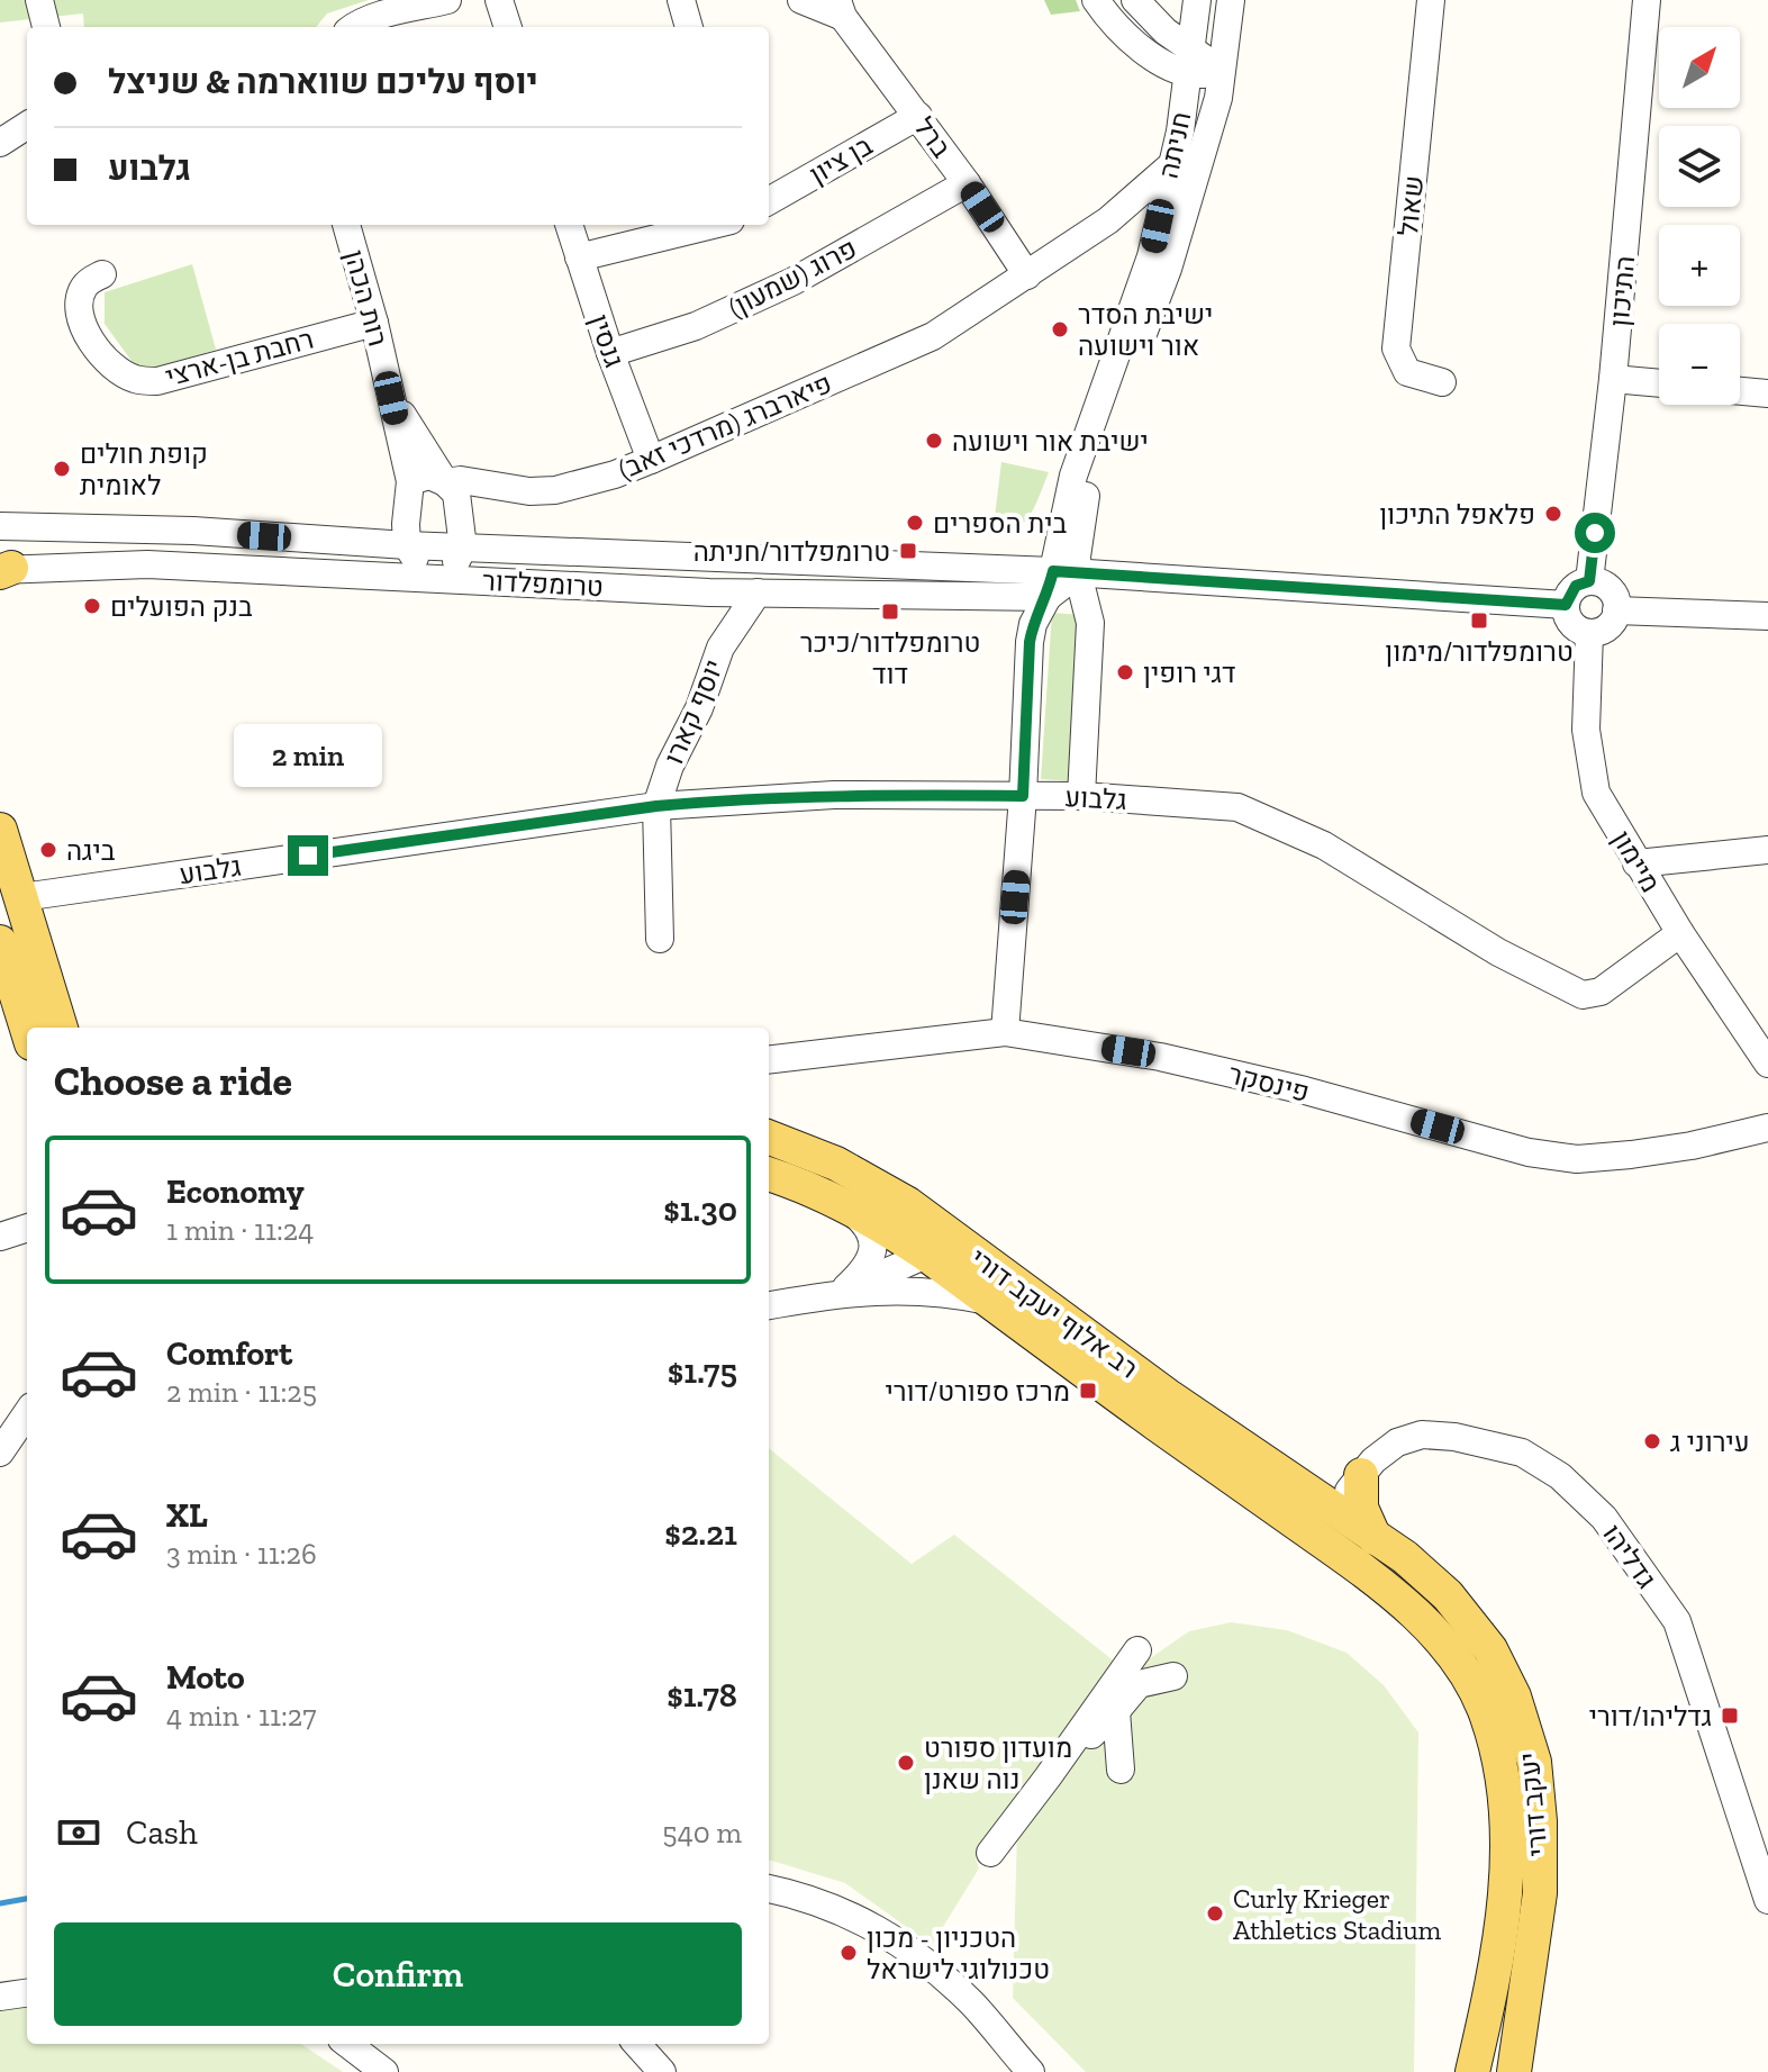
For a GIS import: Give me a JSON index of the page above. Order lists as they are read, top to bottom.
{
  "streets": {
    "main road": ["רב אלוף יעקב דורי", "יעקב דורי"],
    "street": [
      "ברל",
      "חניתה",
      "בן ציון",
      "שאול",
      "פרוג (שמעון)",
      "התיכון",
      "רות הכהן",
      "גנסין",
      "רחבת בן-ארצי",
      "פיארברג (מרדכי זאב)",
      "טרומפלדור",
      "יוסף קארו",
      "גלבוע",
      "מיימון",
      "פינסקר",
      "גדליהו"
    ]
  },
  "crossings": [
    ["ברל", "בן ציון"],
    ["ברל", "פרוג (שמעון)"],
    ["ברל", "פיארברג (מרדכי זאב)"],
    ["חניתה", "פיארברג (מרדכי זאב)"],
    ["חניתה", "טרומפלדור"],
    ["פרוג (שמעון)", "גנסין"],
    ["התיכון", "טרומפלדור"],
    ["התיכון", "מיימון"],
    ["רות הכהן", "רחבת בן-ארצי"],
    ["רות הכהן", "פיארברג (מרדכי זאב)"],
    ["גנסין", "פיארברג (מרדכי זאב)"],
    ["טרומפלדור", "יוסף קארו"],
    ["טרומפלדור", "מיימון"],
    ["יוסף קארו", "גלבוע"],
    ["גלבוע", "מיימון"],
    ["רב אלוף יעקב דורי", "גדליהו"],
    ["רב אלוף יעקב דורי", "יעקב דורי"]
  ],
  "places": {
    "other": [
      "ישיבת הסדר אור וישועה",
      "ישיבת אור וישועה",
      "קופת חולים לאומית",
      "פלאפל התיכון",
      "בית הספרים",
      "בנק הפועלים",
      "דגי רופין",
      "ביגה",
      "עירוני ג",
      "מועדון ספורט נוה שאנן",
      "Curly Krieger Athletics Stadium",
      "הטכניון - מכון טכנולוגי לישראל"
    ],
    "transit": [
      "טרומפלדור/חניתה",
      "טרומפלדור/כיכר דוד",
      "טרומפלדור/מימון",
      "מרכז ספורט/דורי",
      "גדליהו/דורי"
    ]
  },
  "north": "top right",
  "page": {
    "map_buttons": ["+", "−"],
    "banner": ["יוסף עליכם שווארמה & שניצל", "גלבוע"],
    "bubble": "2 min",
    "heading": "Choose a ride",
    "list": [
      {
        "name": "Economy",
        "note": "1 min · 11:24",
        "value": "$1.30"
      },
      {
        "name": "Comfort",
        "note": "2 min · 11:25",
        "value": "$1.75"
      },
      {
        "name": "XL",
        "note": "3 min · 11:26",
        "value": "$2.21"
      },
      {
        "name": "Moto",
        "note": "4 min · 11:27",
        "value": "$1.78"
      }
    ],
    "pay": ["Cash", "540 m"],
    "buttons": "Confirm"
  }
}
